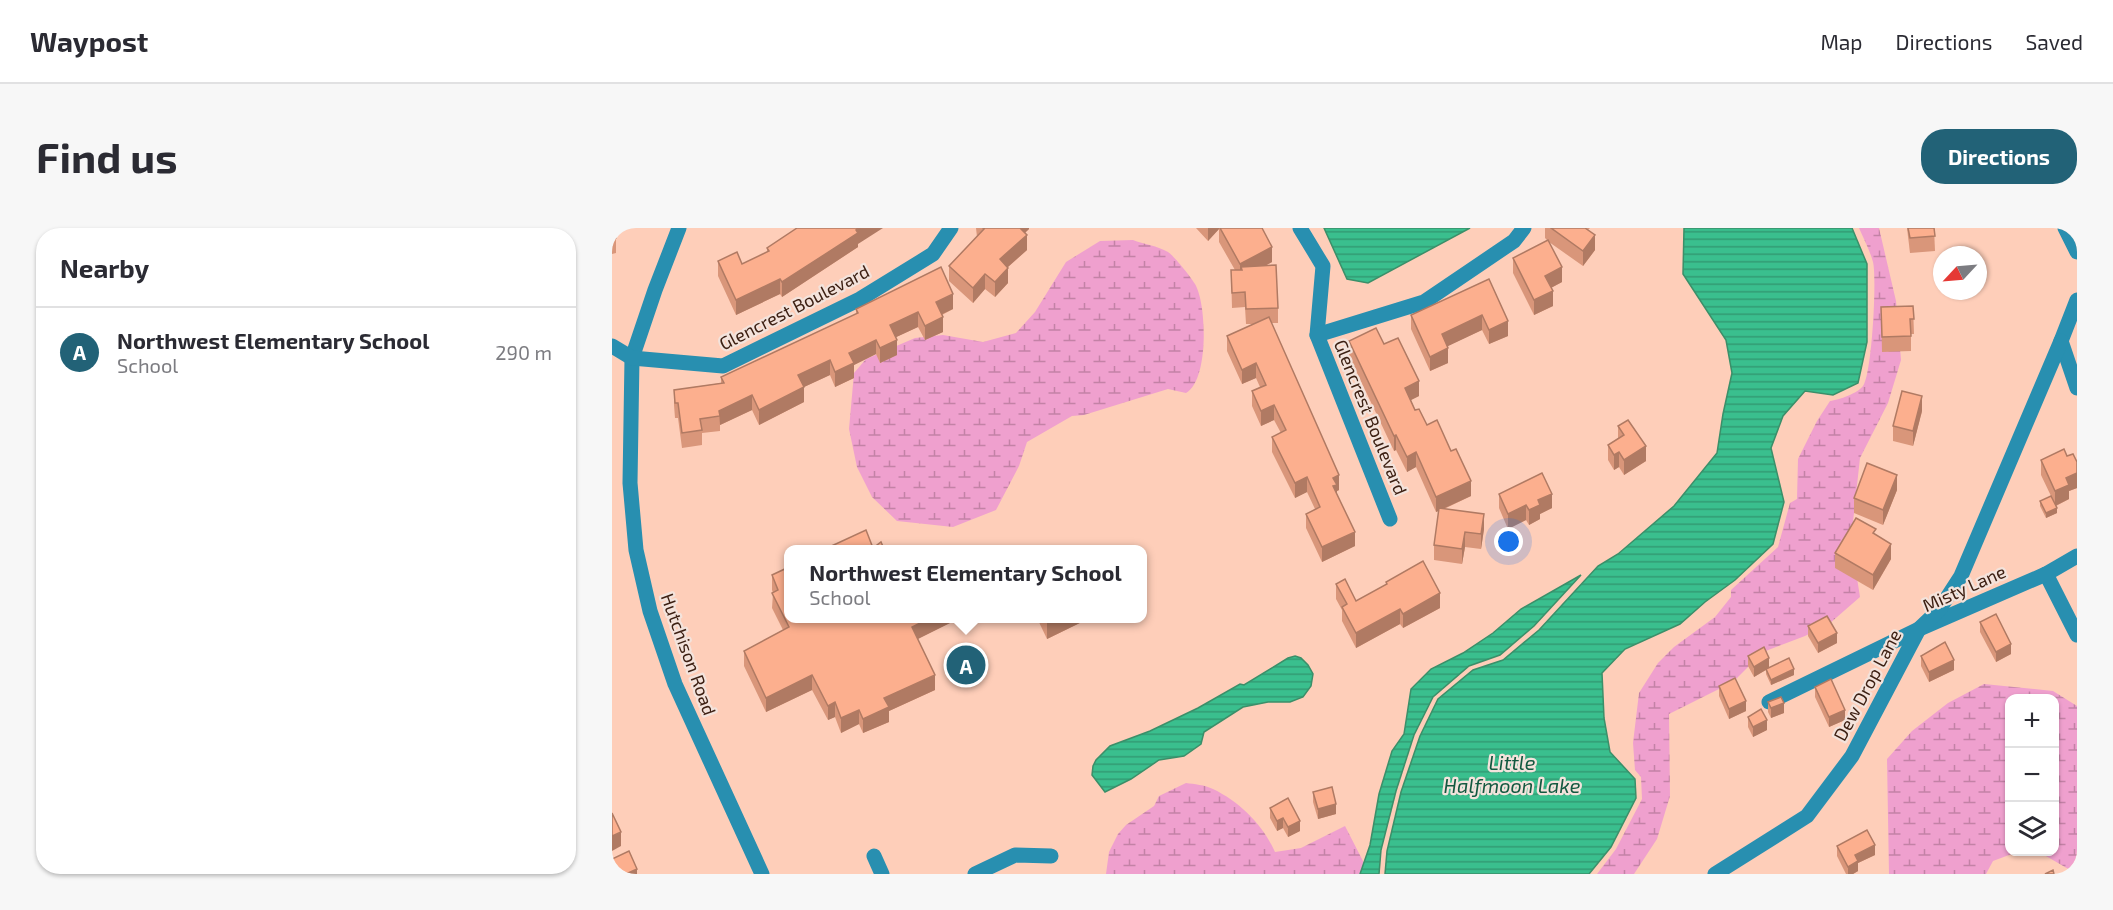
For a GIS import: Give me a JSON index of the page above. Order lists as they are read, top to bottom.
{
  "streets": {
    "street": [
      "Glencrest Boulevard",
      "Misty Lane",
      "Hutchison Road",
      "Dew Drop Lane"
    ]
  },
  "crossings": [
    ["Glencrest Boulevard", "Hutchison Road"],
    ["Misty Lane", "Dew Drop Lane"]
  ],
  "water": ["Little Halfmoon Lake"],
  "north": "bottom left",
  "page": {
    "header": "Waypost",
    "nav": ["Map", "Directions", "Saved"],
    "buttons": "Directions",
    "title": "Find us",
    "heading": "Nearby",
    "list": [
      {
        "mark": "A",
        "name": "Northwest Elementary School",
        "note": "School",
        "value": "290 m"
      }
    ],
    "popup": ["Northwest Elementary School", "School"],
    "pins": "A",
    "map_buttons": ["+", "−"]
  }
}
